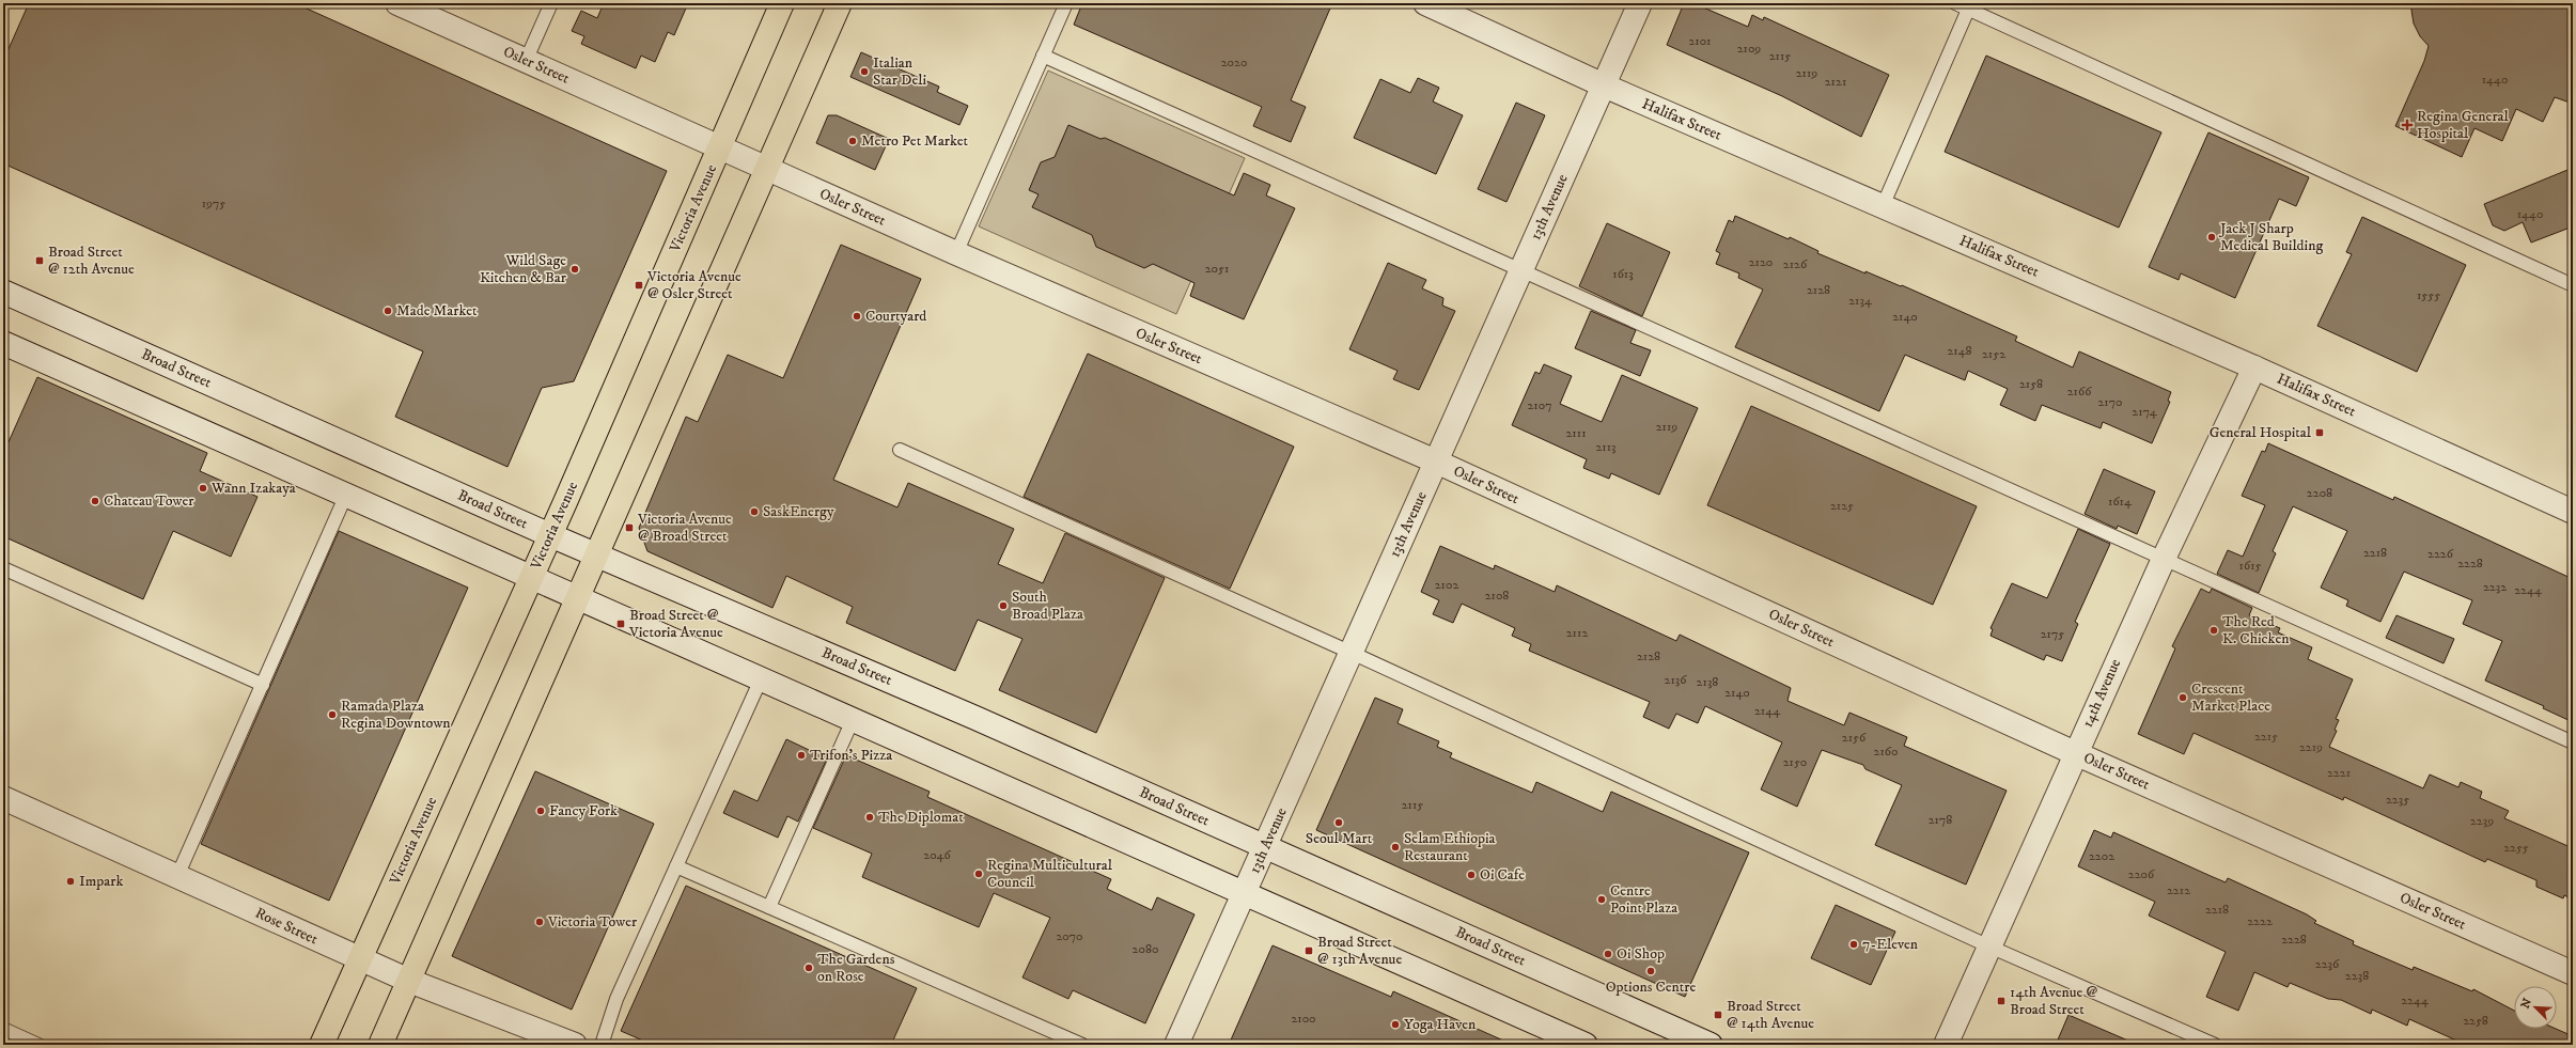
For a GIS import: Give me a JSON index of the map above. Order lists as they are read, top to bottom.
{
  "streets": {
    "main road": ["Victoria Avenue"],
    "street": [
      "Osler Street",
      "Halifax Street",
      "13th Avenue",
      "Broad Street",
      "14th Avenue",
      "Rose Street"
    ]
  },
  "crossings": [
    ["Osler Street", "13th Avenue"],
    ["Osler Street", "Victoria Avenue"],
    ["Osler Street", "14th Avenue"],
    ["Halifax Street", "13th Avenue"],
    ["Halifax Street", "14th Avenue"],
    ["13th Avenue", "Broad Street"],
    ["Victoria Avenue", "Broad Street"],
    ["Victoria Avenue", "Rose Street"]
  ],
  "places": {
    "other": [
      "Italian Star Deli",
      "Metro Pet Market",
      "Jack J Sharp Medical Building",
      "Wild Sage Kitchen & Bar",
      "Made Market",
      "Courtyard",
      "Wann Izakaya",
      "Chateau Tower",
      "SaskEnergy",
      "South Broad Plaza",
      "The Red K. Chicken",
      "Crescent Market Place",
      "Ramada Plaza Regina Downtown",
      "Trifon's Pizza",
      "Fancy Fork",
      "The Diplomat",
      "Seoul Mart",
      "Selam Ethiopia Restaurant",
      "Regina Multicultural Council",
      "Oi Cafe",
      "Impark",
      "Centre Point Plaza",
      "Victoria Tower",
      "7-Eleven",
      "Oi Shop",
      "The Gardens on Rose",
      "Options Centre",
      "Yoga Haven"
    ],
    "health": ["Regina General Hospital"],
    "transit": [
      "Broad Street @ 12th Avenue",
      "Victoria Avenue @ Osler Street",
      "General Hospital",
      "Victoria Avenue @ Broad Street",
      "Broad Street @ Victoria Avenue",
      "Broad Street @ 13th Avenue",
      "14th Avenue @ Broad Street",
      "Broad Street @ 14th Avenue"
    ]
  },
  "house_numbers": [
    "2101",
    "2109",
    "2115",
    "2020",
    "2119",
    "1440",
    "2121",
    "1975",
    "1440",
    "2120",
    "2126",
    "2051",
    "1613",
    "2128",
    "1555",
    "2134",
    "2140",
    "2148",
    "2152",
    "2158",
    "2166",
    "2170",
    "2107",
    "2174",
    "2119",
    "2111",
    "2113",
    "2208",
    "1614",
    "2125",
    "2218",
    "2226",
    "2228",
    "1615",
    "2102",
    "2232",
    "2244",
    "2108",
    "2112",
    "2175",
    "2128",
    "2136",
    "2138",
    "2140",
    "2144",
    "2215",
    "2156",
    "2219",
    "2160",
    "2150",
    "2221",
    "2235",
    "2115",
    "2178",
    "2239",
    "2255",
    "2046",
    "2202",
    "2206",
    "2212",
    "2218",
    "2222",
    "2070",
    "2228",
    "2080",
    "2236",
    "2238",
    "2244",
    "2100",
    "2258"
  ],
  "north": "top left"
}
